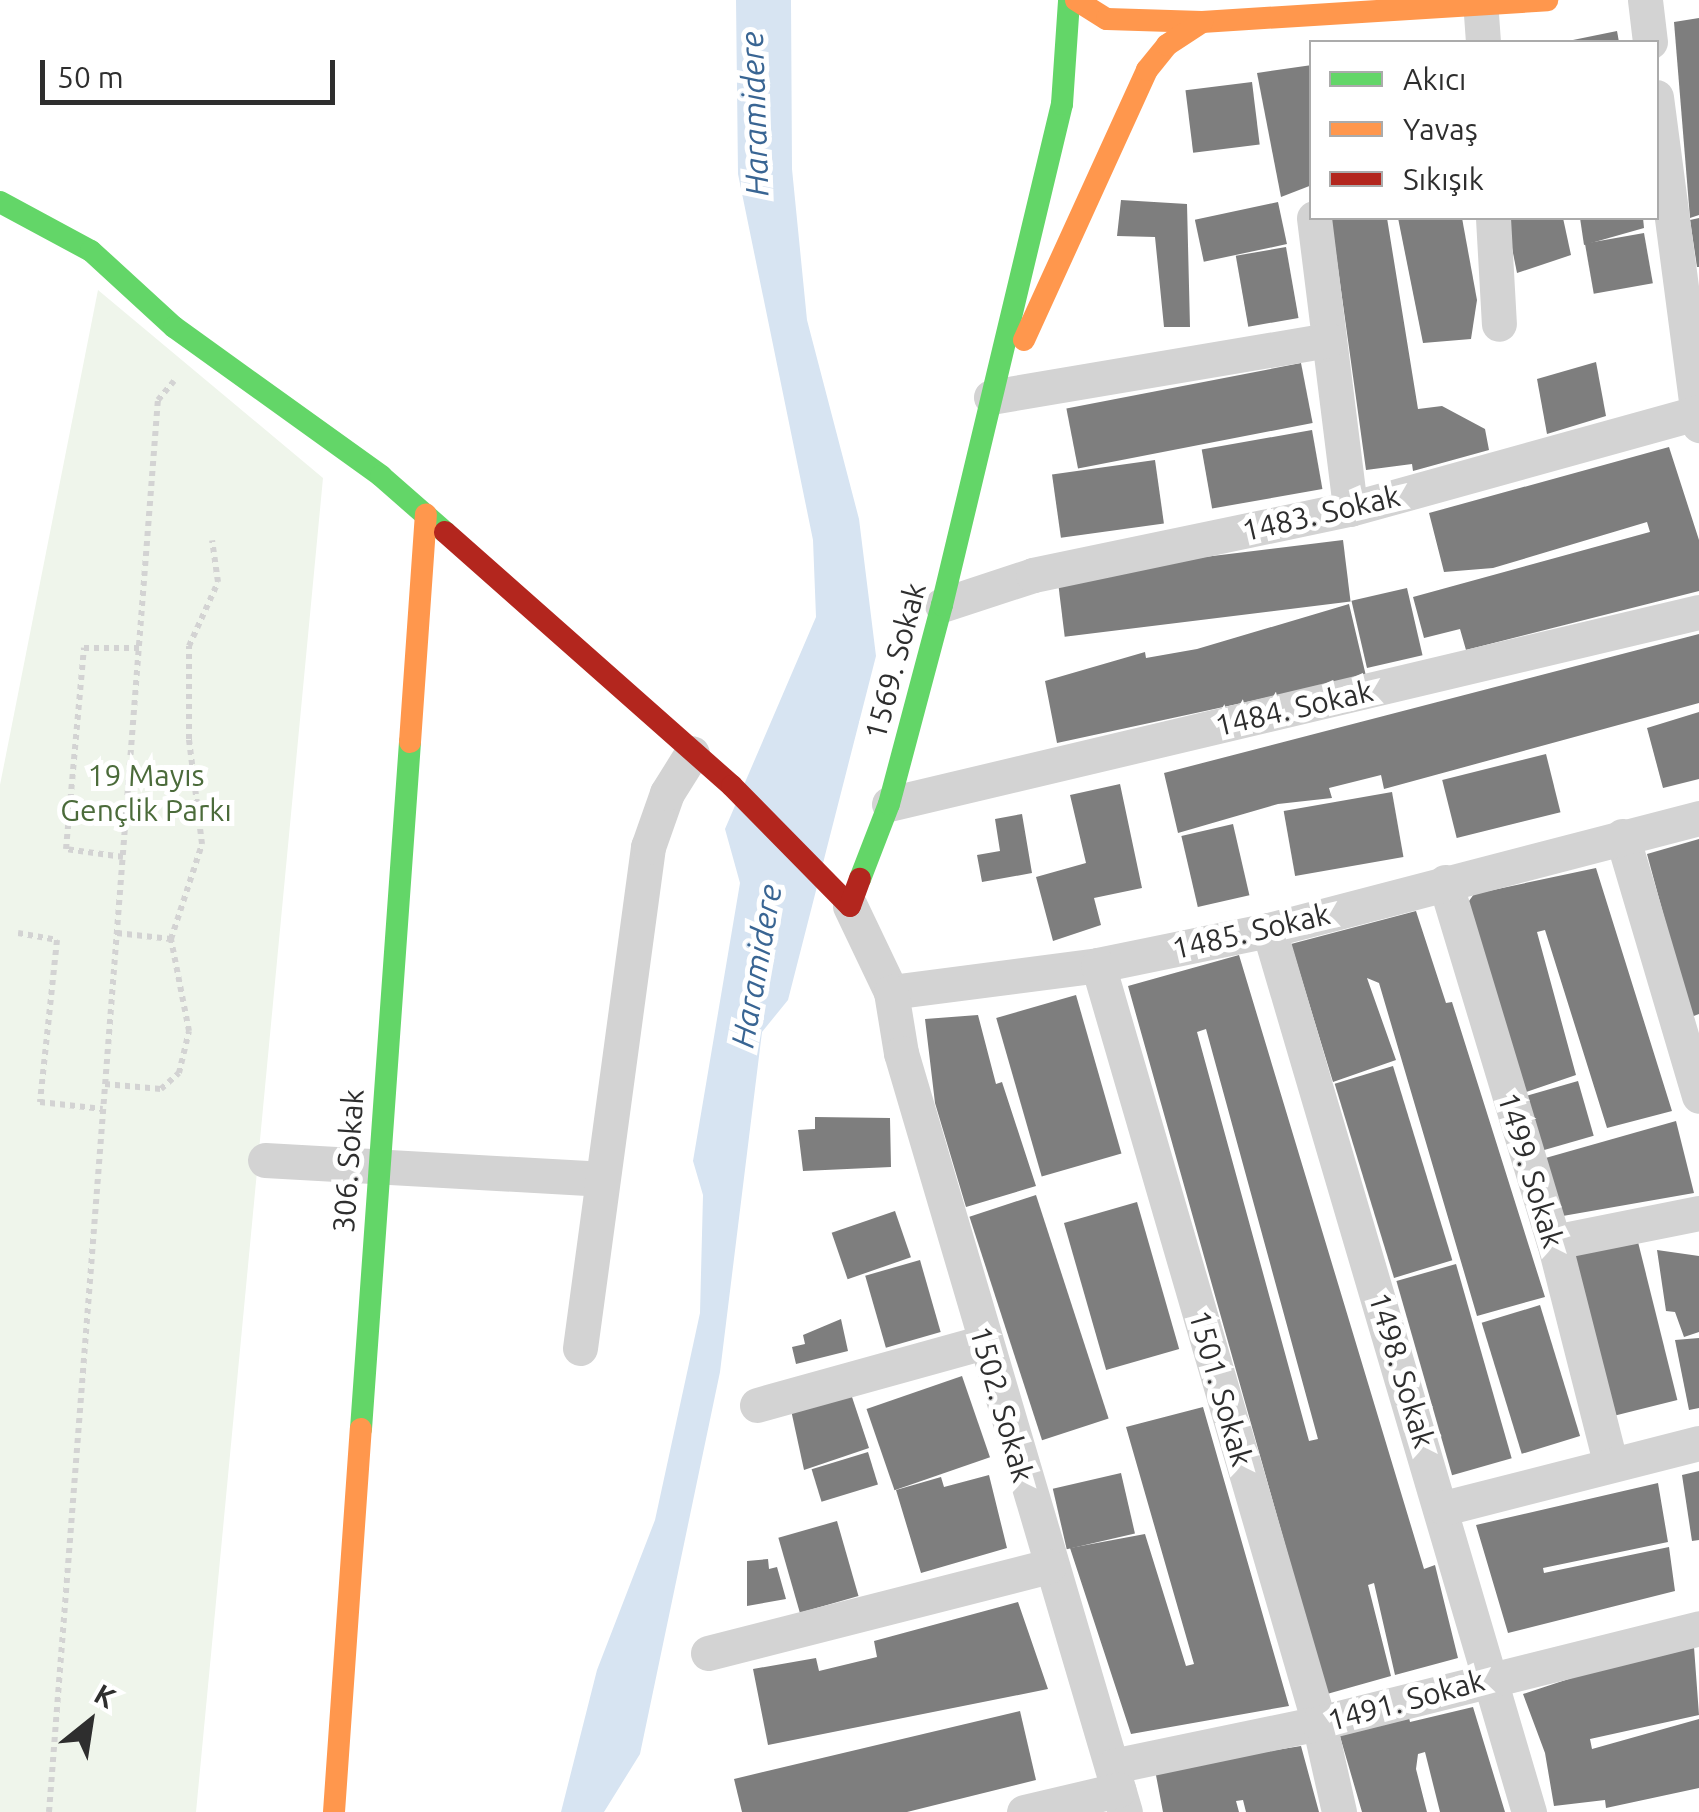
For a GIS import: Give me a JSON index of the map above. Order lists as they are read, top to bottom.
{
  "streets": {
    "street": [
      "1483. Sokak",
      "1569. Sokak",
      "1484. Sokak",
      "1485. Sokak",
      "306. Sokak",
      "1499. Sokak",
      "1498. Sokak",
      "1501. Sokak",
      "1502. Sokak",
      "1491. Sokak"
    ]
  },
  "crossings": [
    ["1483. Sokak", "1569. Sokak"],
    ["1569. Sokak", "1484. Sokak"],
    ["1485. Sokak", "1499. Sokak"],
    ["1485. Sokak", "1498. Sokak"],
    ["1485. Sokak", "1501. Sokak"],
    ["1485. Sokak", "1502. Sokak"],
    ["1498. Sokak", "1491. Sokak"],
    ["1501. Sokak", "1491. Sokak"],
    ["1502. Sokak", "1491. Sokak"]
  ],
  "water": ["Haramidere"],
  "parks": ["19 Mayıs Gençlik Parkı"],
  "legend": ["Akıcı", "Yavaş", "Sıkışık"],
  "scale_bar": "50 m",
  "north": "top right"
}
